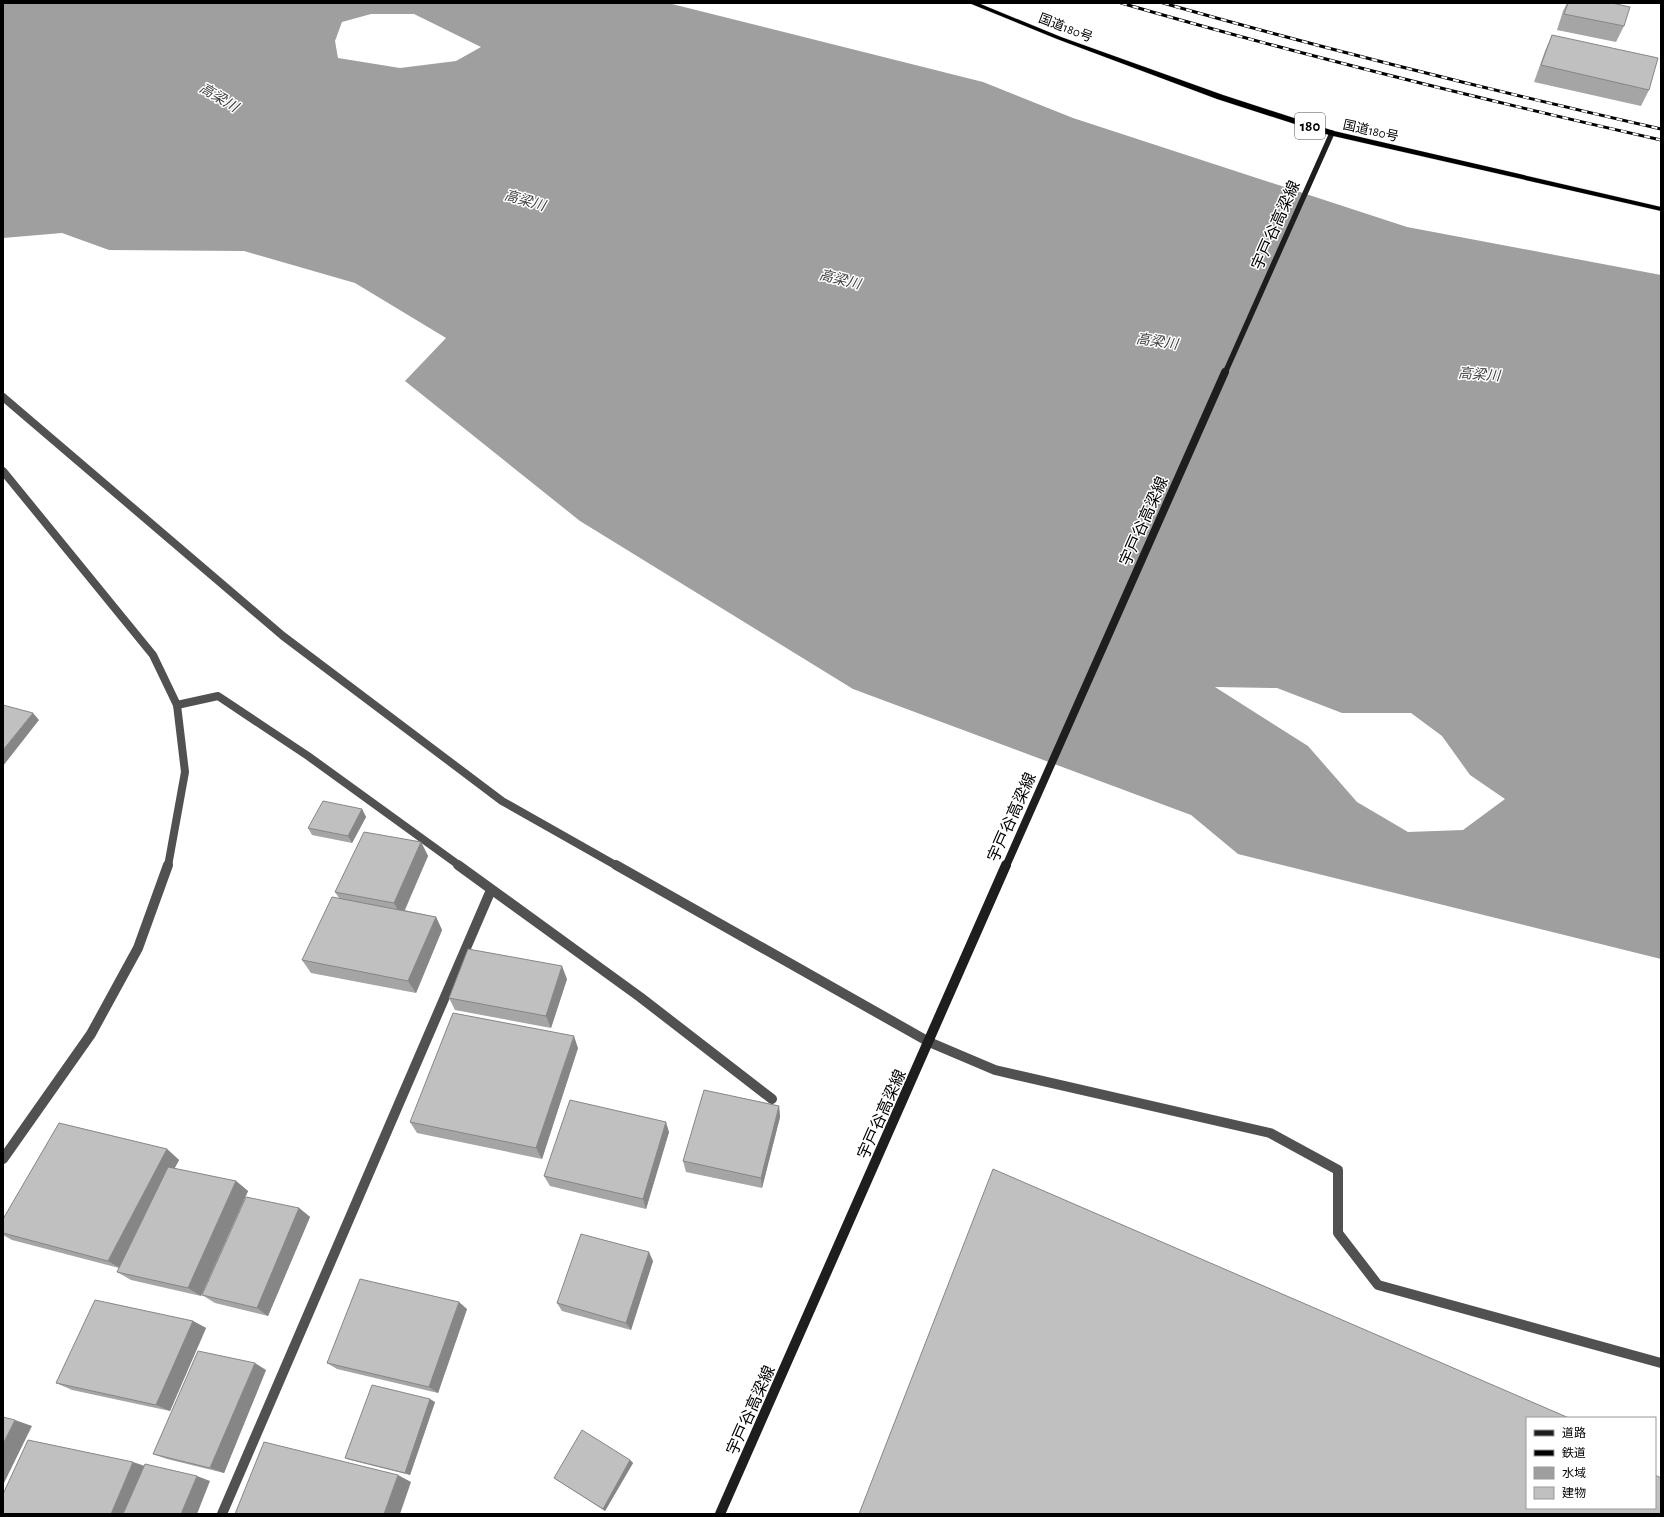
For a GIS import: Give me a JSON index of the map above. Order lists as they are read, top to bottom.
{
  "streets": {
    "highway": ["国道180号", "180"],
    "main road": ["宇戸谷高梁線"]
  },
  "crossings": [
    ["国道180号", "宇戸谷高梁線"]
  ],
  "water": ["高梁川"],
  "legend": [
    "道路",
    "鉄道",
    "水域",
    "建物"
  ]
}
